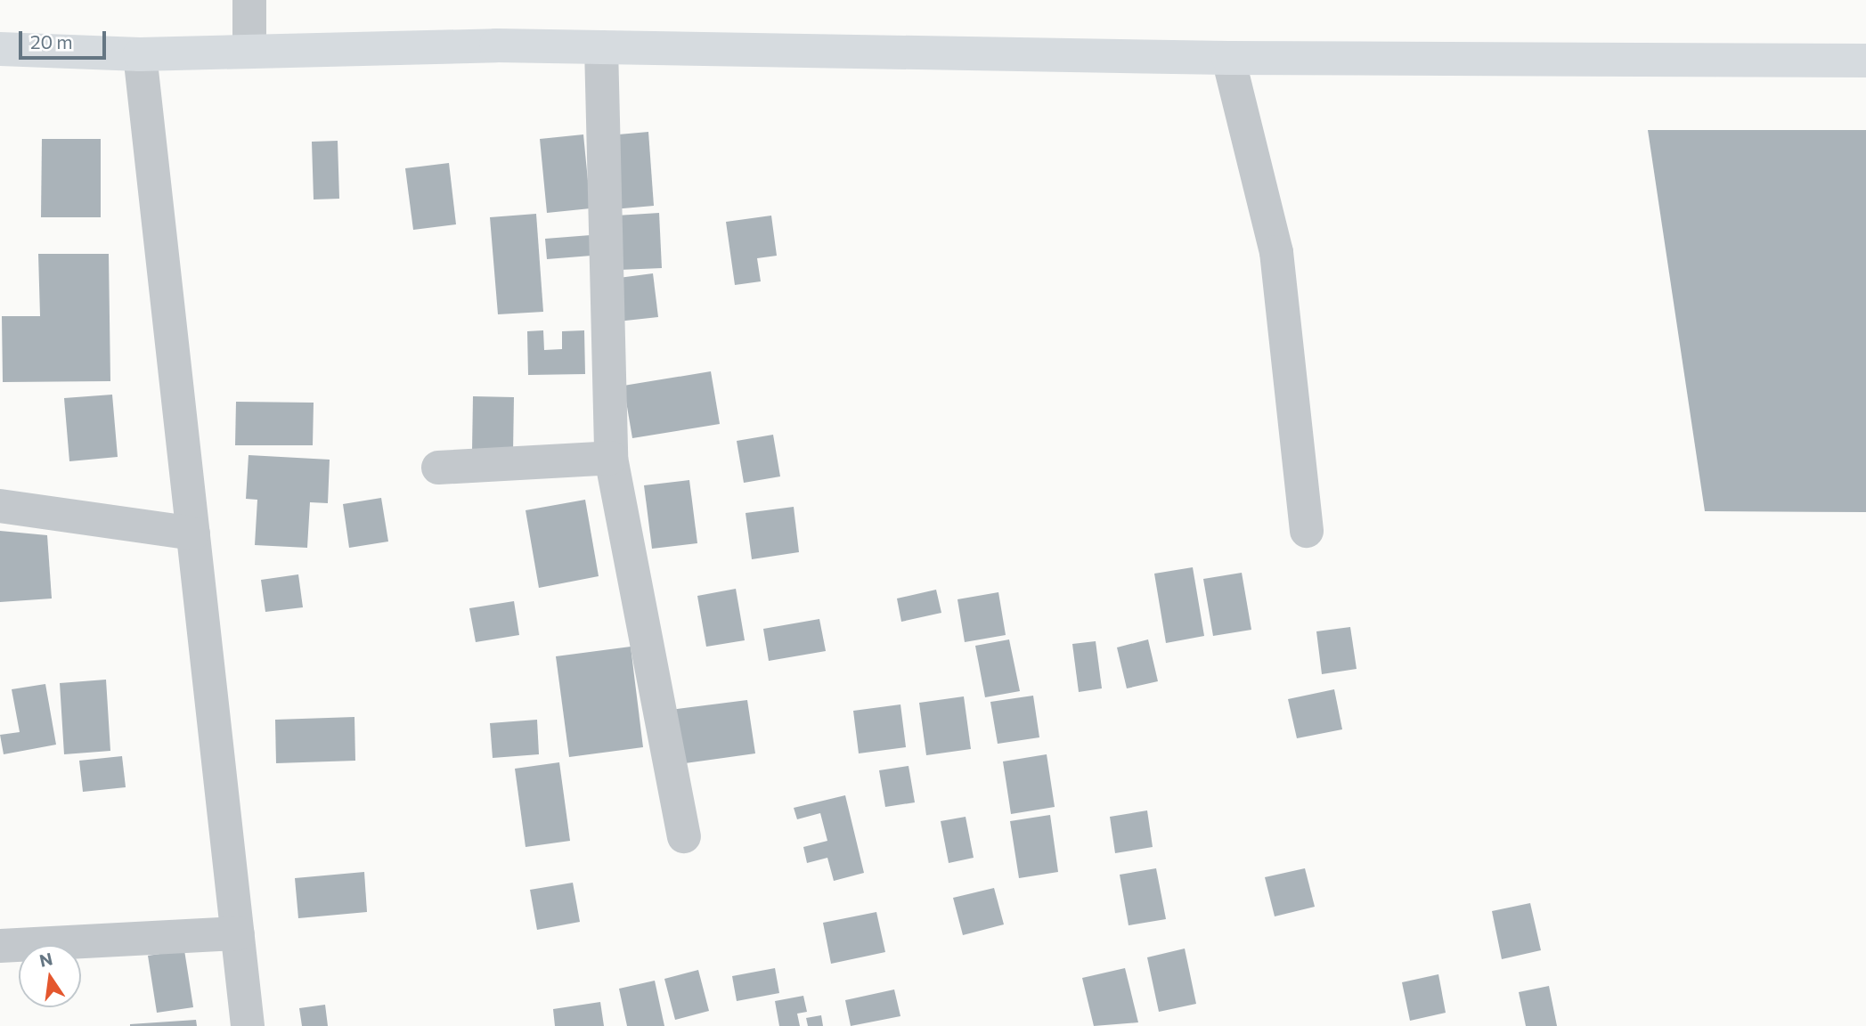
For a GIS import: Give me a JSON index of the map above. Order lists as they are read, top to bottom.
{
  "scale_bar": "20 m",
  "north": "top"
}
